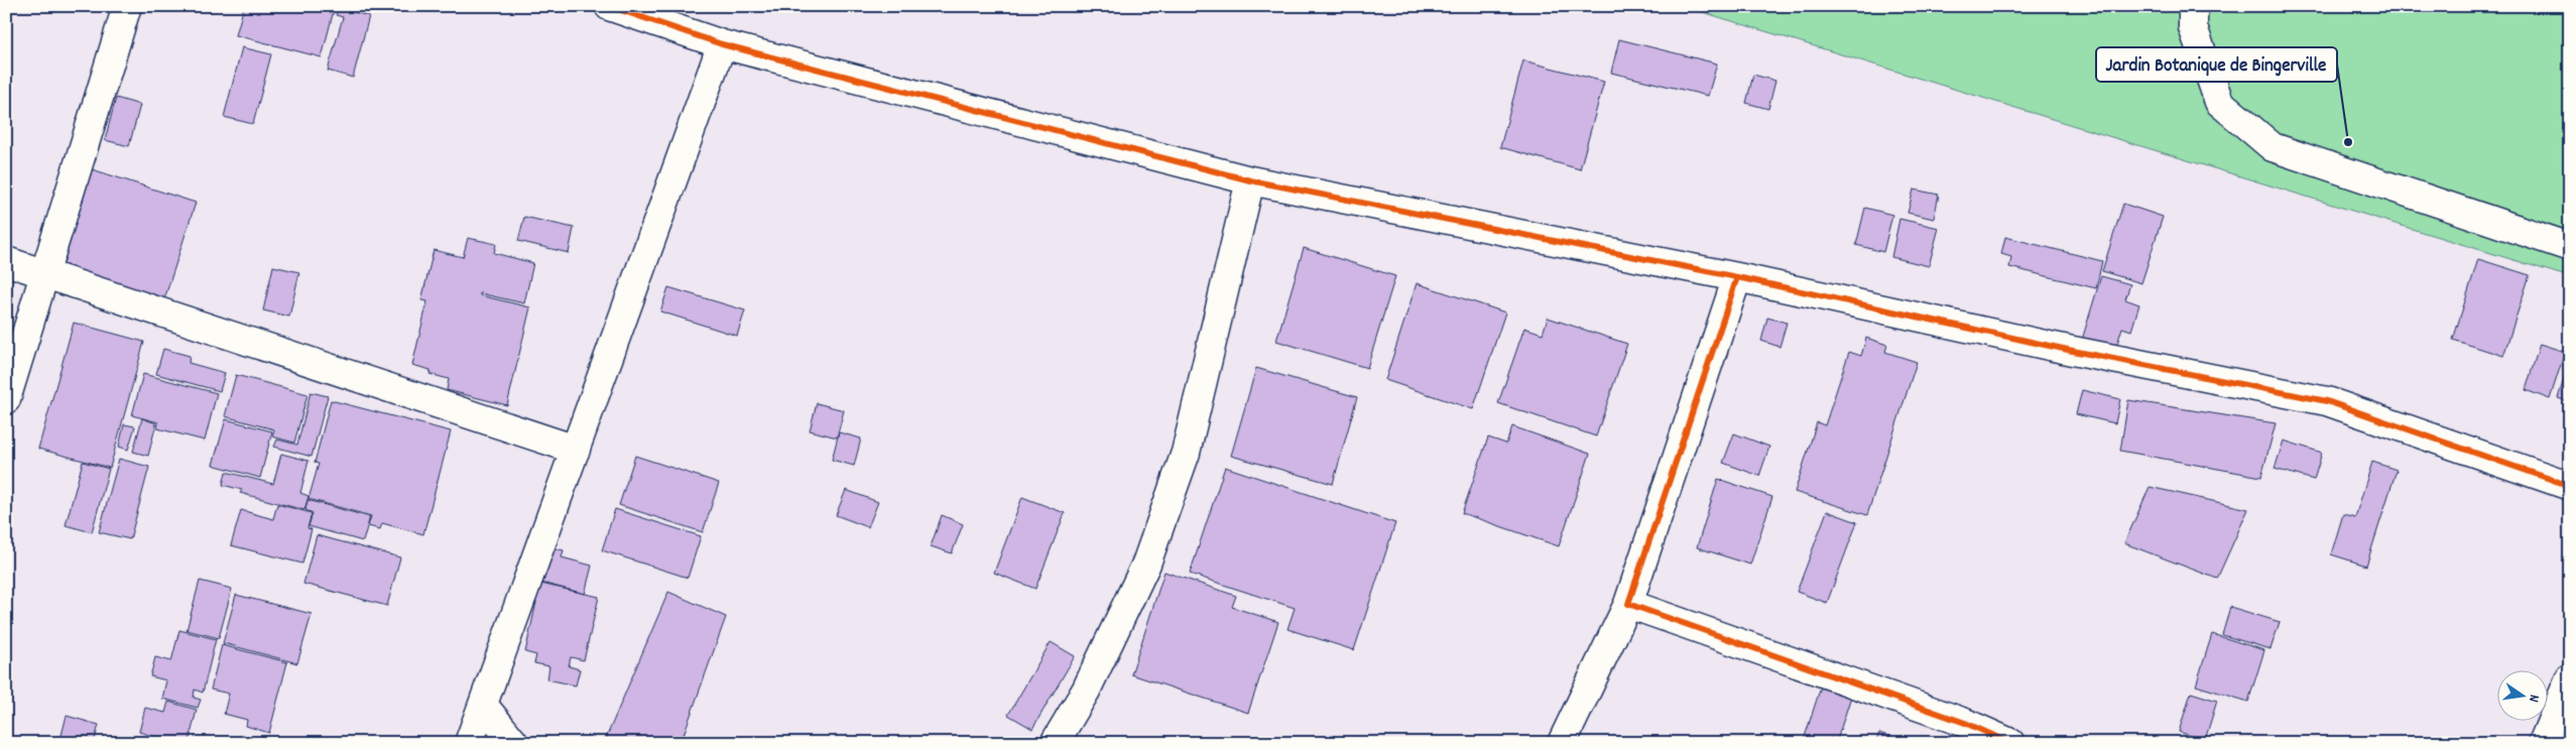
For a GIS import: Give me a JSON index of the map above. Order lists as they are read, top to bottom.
{
  "places": ["Jardin Botanique de Bingerville"],
  "north": "right"
}
